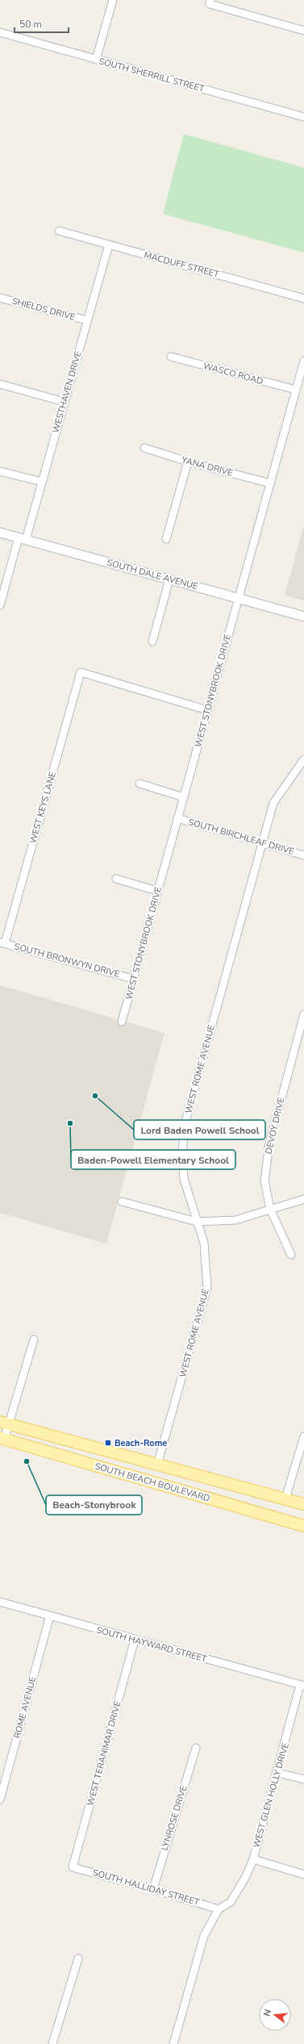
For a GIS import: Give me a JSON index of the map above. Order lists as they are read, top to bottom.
{
  "streets": {
    "main road": ["SOUTH BEACH BOULEVARD"],
    "street": [
      "SOUTH SHERRILL STREET",
      "MACDUFF STREET",
      "SHIELDS DRIVE",
      "WASCO ROAD",
      "WESTHAVEN DRIVE",
      "YANA DRIVE",
      "SOUTH DALE AVENUE",
      "WEST STONYBROOK DRIVE",
      "WEST KEYS LANE",
      "SOUTH BIRCHLEAF DRIVE",
      "SOUTH BRONWYN DRIVE",
      "WEST ROME AVENUE",
      "DEVOY DRIVE",
      "SOUTH HAYWARD STREET",
      "ROME AVENUE",
      "WEST TERANIMAR DRIVE",
      "WEST GLEN HOLLY DRIVE",
      "LYNROSE DRIVE",
      "SOUTH HALLIDAY STREET"
    ]
  },
  "crossings": [
    ["MACDUFF STREET", "WESTHAVEN DRIVE"],
    ["SHIELDS DRIVE", "WESTHAVEN DRIVE"],
    ["WASCO ROAD", "WEST STONYBROOK DRIVE"],
    ["WESTHAVEN DRIVE", "SOUTH DALE AVENUE"],
    ["YANA DRIVE", "WEST STONYBROOK DRIVE"],
    ["SOUTH DALE AVENUE", "WEST STONYBROOK DRIVE"],
    ["WEST STONYBROOK DRIVE", "WEST KEYS LANE"],
    ["WEST STONYBROOK DRIVE", "SOUTH BIRCHLEAF DRIVE"],
    ["WEST STONYBROOK DRIVE", "SOUTH BRONWYN DRIVE"],
    ["WEST KEYS LANE", "SOUTH BRONWYN DRIVE"],
    ["SOUTH BIRCHLEAF DRIVE", "WEST ROME AVENUE"],
    ["WEST ROME AVENUE", "SOUTH BEACH BOULEVARD"],
    ["SOUTH HAYWARD STREET", "ROME AVENUE"],
    ["SOUTH HAYWARD STREET", "WEST TERANIMAR DRIVE"],
    ["SOUTH HAYWARD STREET", "WEST GLEN HOLLY DRIVE"],
    ["WEST TERANIMAR DRIVE", "SOUTH HALLIDAY STREET"],
    ["WEST GLEN HOLLY DRIVE", "SOUTH HALLIDAY STREET"],
    ["LYNROSE DRIVE", "SOUTH HALLIDAY STREET"]
  ],
  "places": {
    "other": ["Lord Baden Powell School", "Baden-Powell Elementary School", "Beach-Stonybrook"],
    "transit": ["Beach-Rome"]
  },
  "scale_bar": "50 m",
  "north": "left"
}
